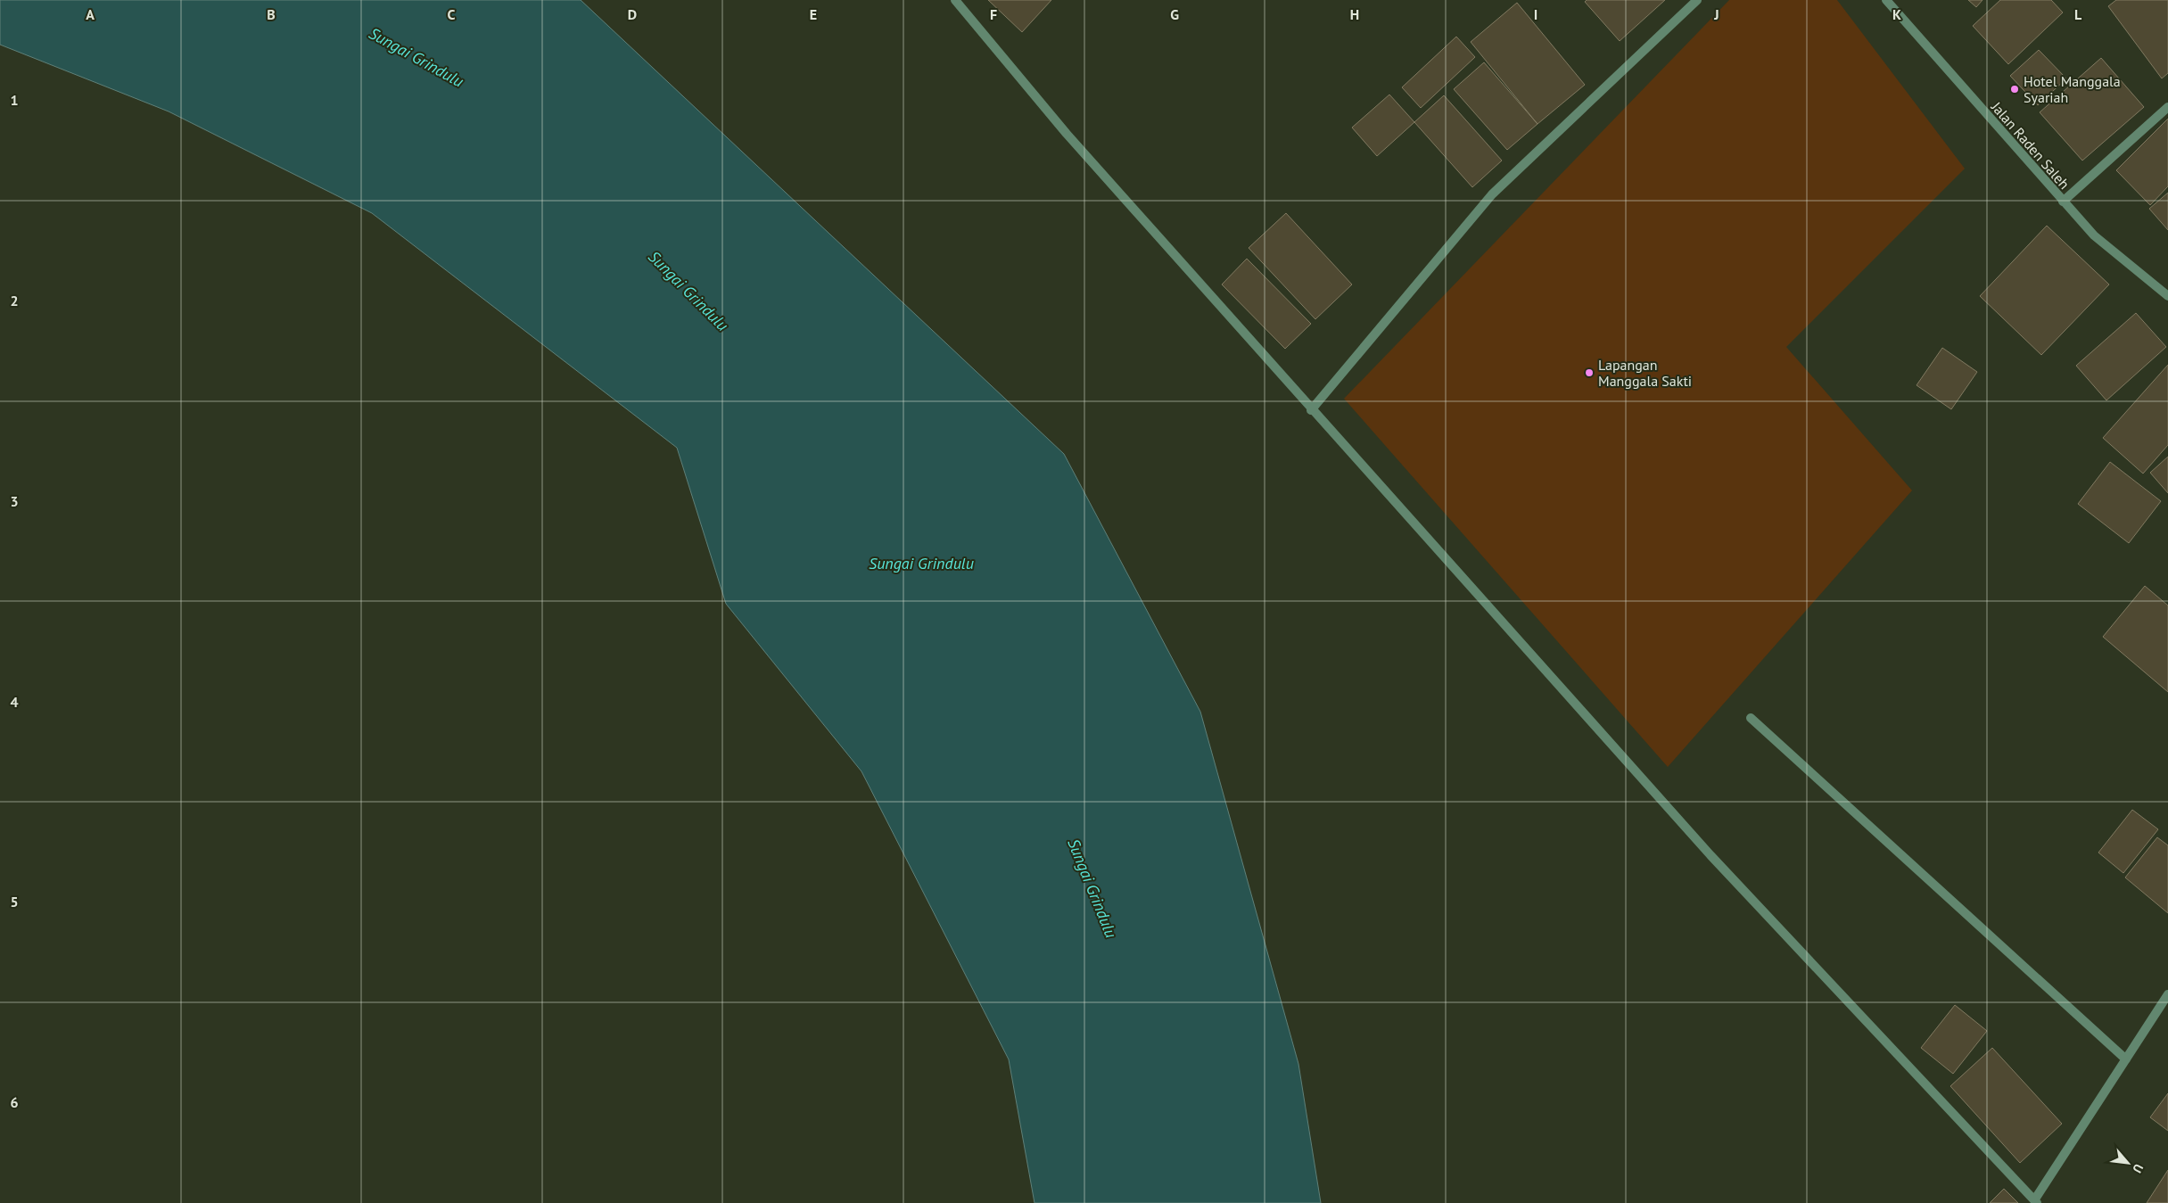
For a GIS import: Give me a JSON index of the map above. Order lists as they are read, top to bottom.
{
  "streets": {
    "street": ["Jalan Raden Saleh"]
  },
  "water": ["Sungai Grindulu"],
  "places": ["Hotel Manggala Syariah", "Lapangan Manggala Sakti"],
  "north": "bottom right",
  "grid": {
    "columns": [
      "A",
      "B",
      "C",
      "D",
      "E",
      "F",
      "G",
      "H",
      "I",
      "J",
      "K",
      "L"
    ],
    "rows": [
      "1",
      "2",
      "3",
      "4",
      "5",
      "6"
    ]
  }
}
